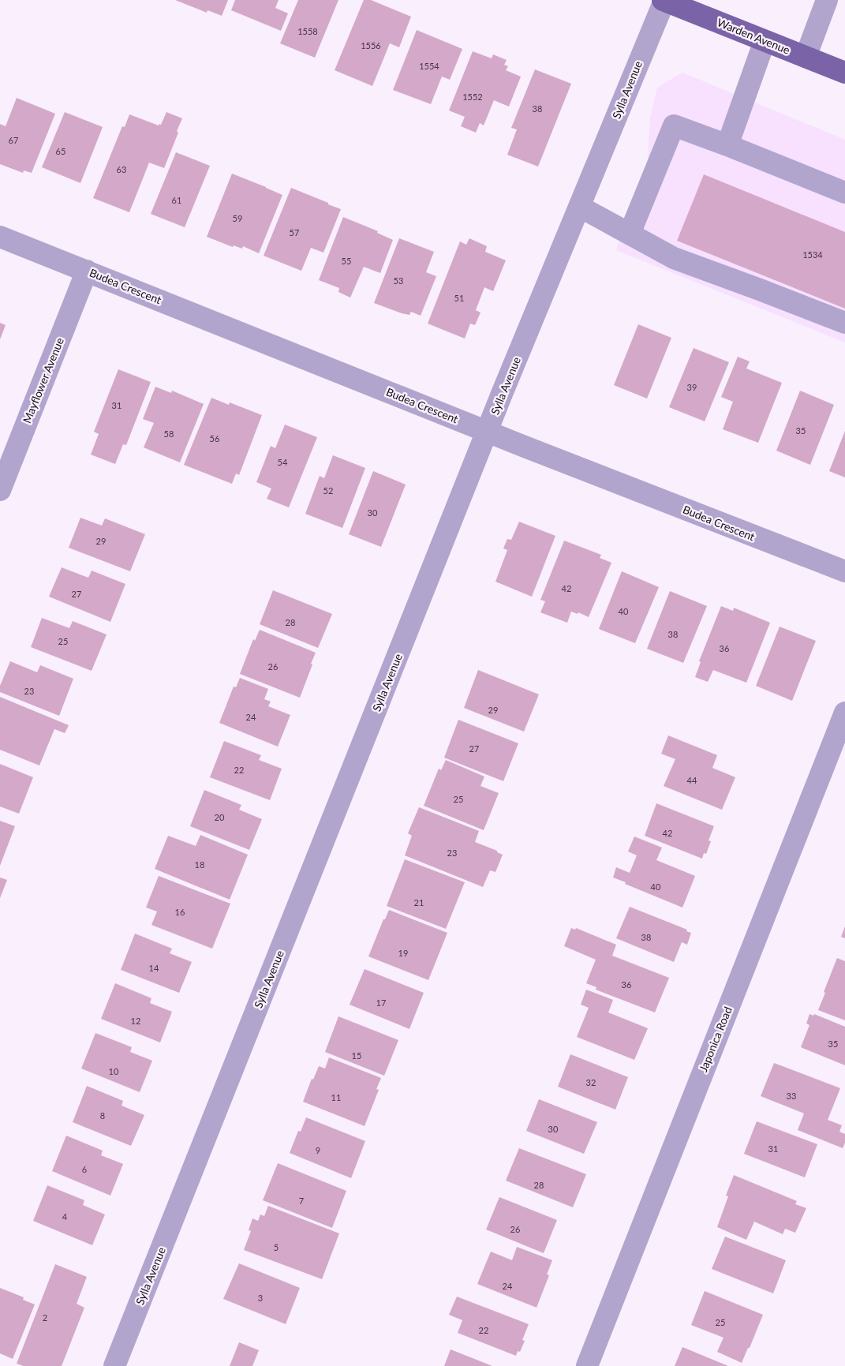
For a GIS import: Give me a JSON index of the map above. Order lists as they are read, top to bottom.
{
  "streets": {
    "main road": ["Warden Avenue"],
    "street": [
      "Sylla Avenue",
      "Budea Crescent",
      "Mayflower Avenue",
      "Japonica Road"
    ]
  },
  "crossings": [
    ["Warden Avenue", "Sylla Avenue"],
    ["Sylla Avenue", "Budea Crescent"],
    ["Budea Crescent", "Mayflower Avenue"]
  ],
  "house_numbers": [
    "1558",
    "1556",
    "1554",
    "1552",
    "38",
    "67",
    "65",
    "63",
    "61",
    "59",
    "57",
    "1534",
    "55",
    "53",
    "51",
    "39",
    "31",
    "35",
    "58",
    "56",
    "54",
    "52",
    "30",
    "29",
    "42",
    "27",
    "40",
    "28",
    "38",
    "25",
    "36",
    "26",
    "23",
    "29",
    "24",
    "27",
    "22",
    "44",
    "25",
    "20",
    "42",
    "23",
    "18",
    "40",
    "21",
    "16",
    "38",
    "19",
    "14",
    "36",
    "17",
    "12",
    "35",
    "15",
    "10",
    "32",
    "33",
    "11",
    "8",
    "30",
    "31",
    "9",
    "6",
    "28",
    "7",
    "4",
    "26",
    "5",
    "24",
    "3",
    "2",
    "25",
    "22"
  ]
}
